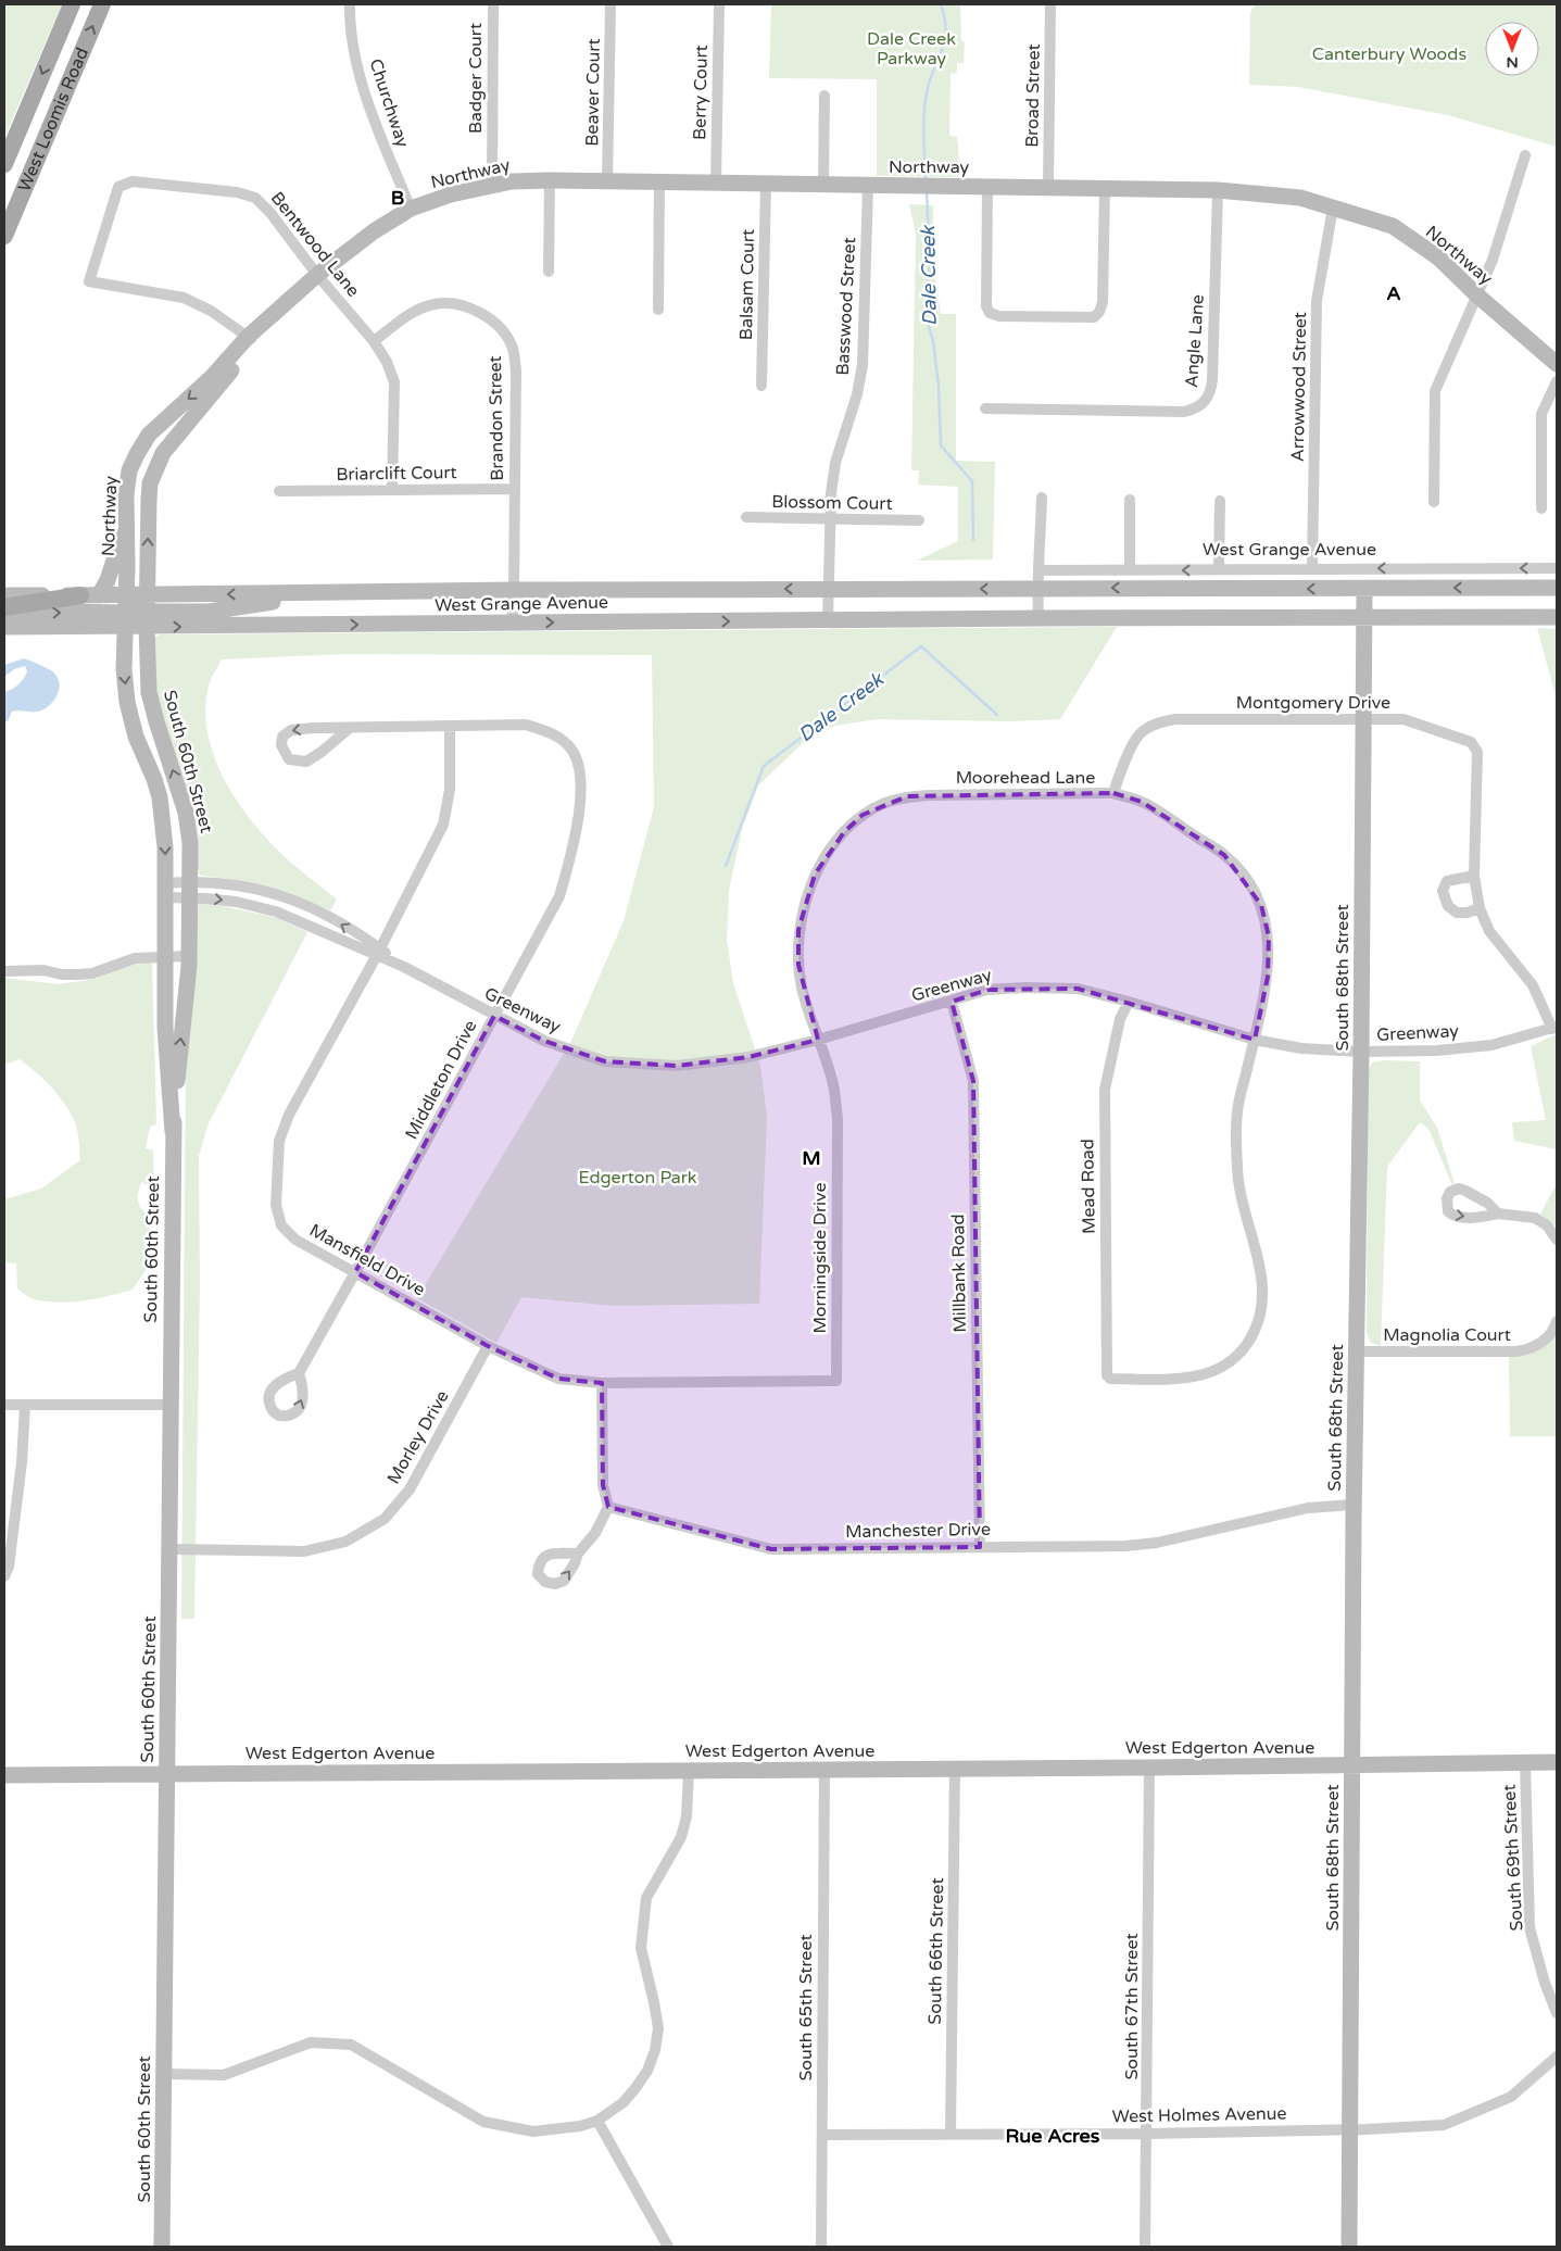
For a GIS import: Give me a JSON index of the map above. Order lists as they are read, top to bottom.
{
  "streets": {
    "main road": ["West Loomis Road"],
    "street": [
      "Badger Court",
      "Beaver Court",
      "Berry Court",
      "Broad Street",
      "Churchway",
      "Northway",
      "Bentwood Lane",
      "Balsam Court",
      "Basswood Street",
      "Angle Lane",
      "Arrowwood Street",
      "Brandon Street",
      "Briarclift Court",
      "Blossom Court",
      "West Grange Avenue",
      "Montgomery Drive",
      "South 60th Street",
      "Moorehead Lane",
      "South 68th Street",
      "Greenway",
      "Middleton Drive",
      "Mead Road",
      "Morningside Drive",
      "Mansfield Drive",
      "Millbank Road",
      "Magnolia Court",
      "Morley Drive",
      "Manchester Drive",
      "West Edgerton Avenue",
      "South 69th Street",
      "South 66th Street",
      "South 67th Street",
      "South 65th Street",
      "West Holmes Avenue"
    ]
  },
  "crossings": [
    ["Badger Court", "Northway"],
    ["Beaver Court", "Northway"],
    ["Berry Court", "Northway"],
    ["Broad Street", "Northway"],
    ["Churchway", "Northway"],
    ["Northway", "Bentwood Lane"],
    ["Northway", "Balsam Court"],
    ["Northway", "Basswood Street"],
    ["Northway", "Angle Lane"],
    ["Northway", "Arrowwood Street"],
    ["Northway", "West Grange Avenue"],
    ["Northway", "South 60th Street"],
    ["Bentwood Lane", "Brandon Street"],
    ["Bentwood Lane", "Briarclift Court"],
    ["Basswood Street", "Blossom Court"],
    ["Basswood Street", "West Grange Avenue"],
    ["Arrowwood Street", "West Grange Avenue"],
    ["Brandon Street", "Briarclift Court"],
    ["Brandon Street", "West Grange Avenue"],
    ["West Grange Avenue", "South 60th Street"],
    ["West Grange Avenue", "South 68th Street"],
    ["Montgomery Drive", "Moorehead Lane"],
    ["Montgomery Drive", "South 68th Street"],
    ["Montgomery Drive", "Greenway"],
    ["South 60th Street", "Greenway"],
    ["South 60th Street", "Morley Drive"],
    ["South 60th Street", "West Edgerton Avenue"],
    ["Moorehead Lane", "Greenway"],
    ["Moorehead Lane", "Mead Road"],
    ["Moorehead Lane", "Morningside Drive"],
    ["South 68th Street", "Greenway"],
    ["South 68th Street", "Magnolia Court"],
    ["South 68th Street", "Manchester Drive"],
    ["South 68th Street", "West Edgerton Avenue"],
    ["South 68th Street", "West Holmes Avenue"],
    ["Greenway", "Middleton Drive"],
    ["Greenway", "Mead Road"],
    ["Greenway", "Morningside Drive"],
    ["Greenway", "Mansfield Drive"],
    ["Greenway", "Millbank Road"],
    ["Middleton Drive", "Mansfield Drive"],
    ["Morningside Drive", "Mansfield Drive"],
    ["Mansfield Drive", "Morley Drive"],
    ["Millbank Road", "Manchester Drive"],
    ["West Edgerton Avenue", "South 69th Street"],
    ["West Edgerton Avenue", "South 66th Street"],
    ["West Edgerton Avenue", "South 67th Street"],
    ["West Edgerton Avenue", "South 65th Street"],
    ["South 66th Street", "West Holmes Avenue"],
    ["South 67th Street", "West Holmes Avenue"],
    ["South 65th Street", "West Holmes Avenue"]
  ],
  "districts": [
    "B",
    "A",
    "M",
    "Rue Acres"
  ],
  "water": ["Dale Creek"],
  "parks": ["Dale Creek Parkway", "Canterbury Woods", "Edgerton Park"],
  "north": "bottom"
}
